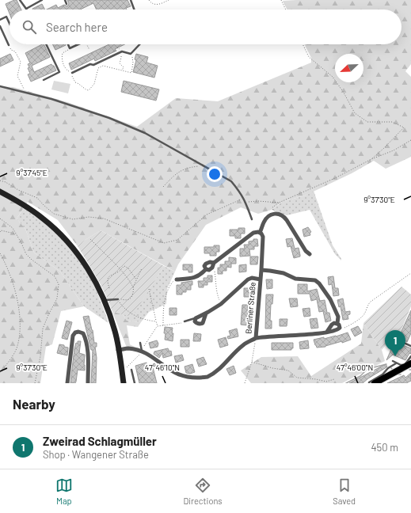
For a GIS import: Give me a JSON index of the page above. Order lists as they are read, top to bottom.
{
  "streets": {
    "street": ["Berliner Straße"]
  },
  "north": "bottom left",
  "page": {
    "search": "Search here",
    "pins": "1",
    "heading": "Nearby",
    "list": [
      {
        "mark": "1",
        "name": "Zweirad Schlagmüller",
        "note": "Shop · Wangener Straße",
        "value": "450 m"
      }
    ],
    "nav": ["Map", "Directions", "Saved"]
  },
  "coordinates": [
    "9°37'45\"E",
    "9°37'30\"E",
    "47°46'10\"N",
    "47°46'00\"N"
  ]
}
